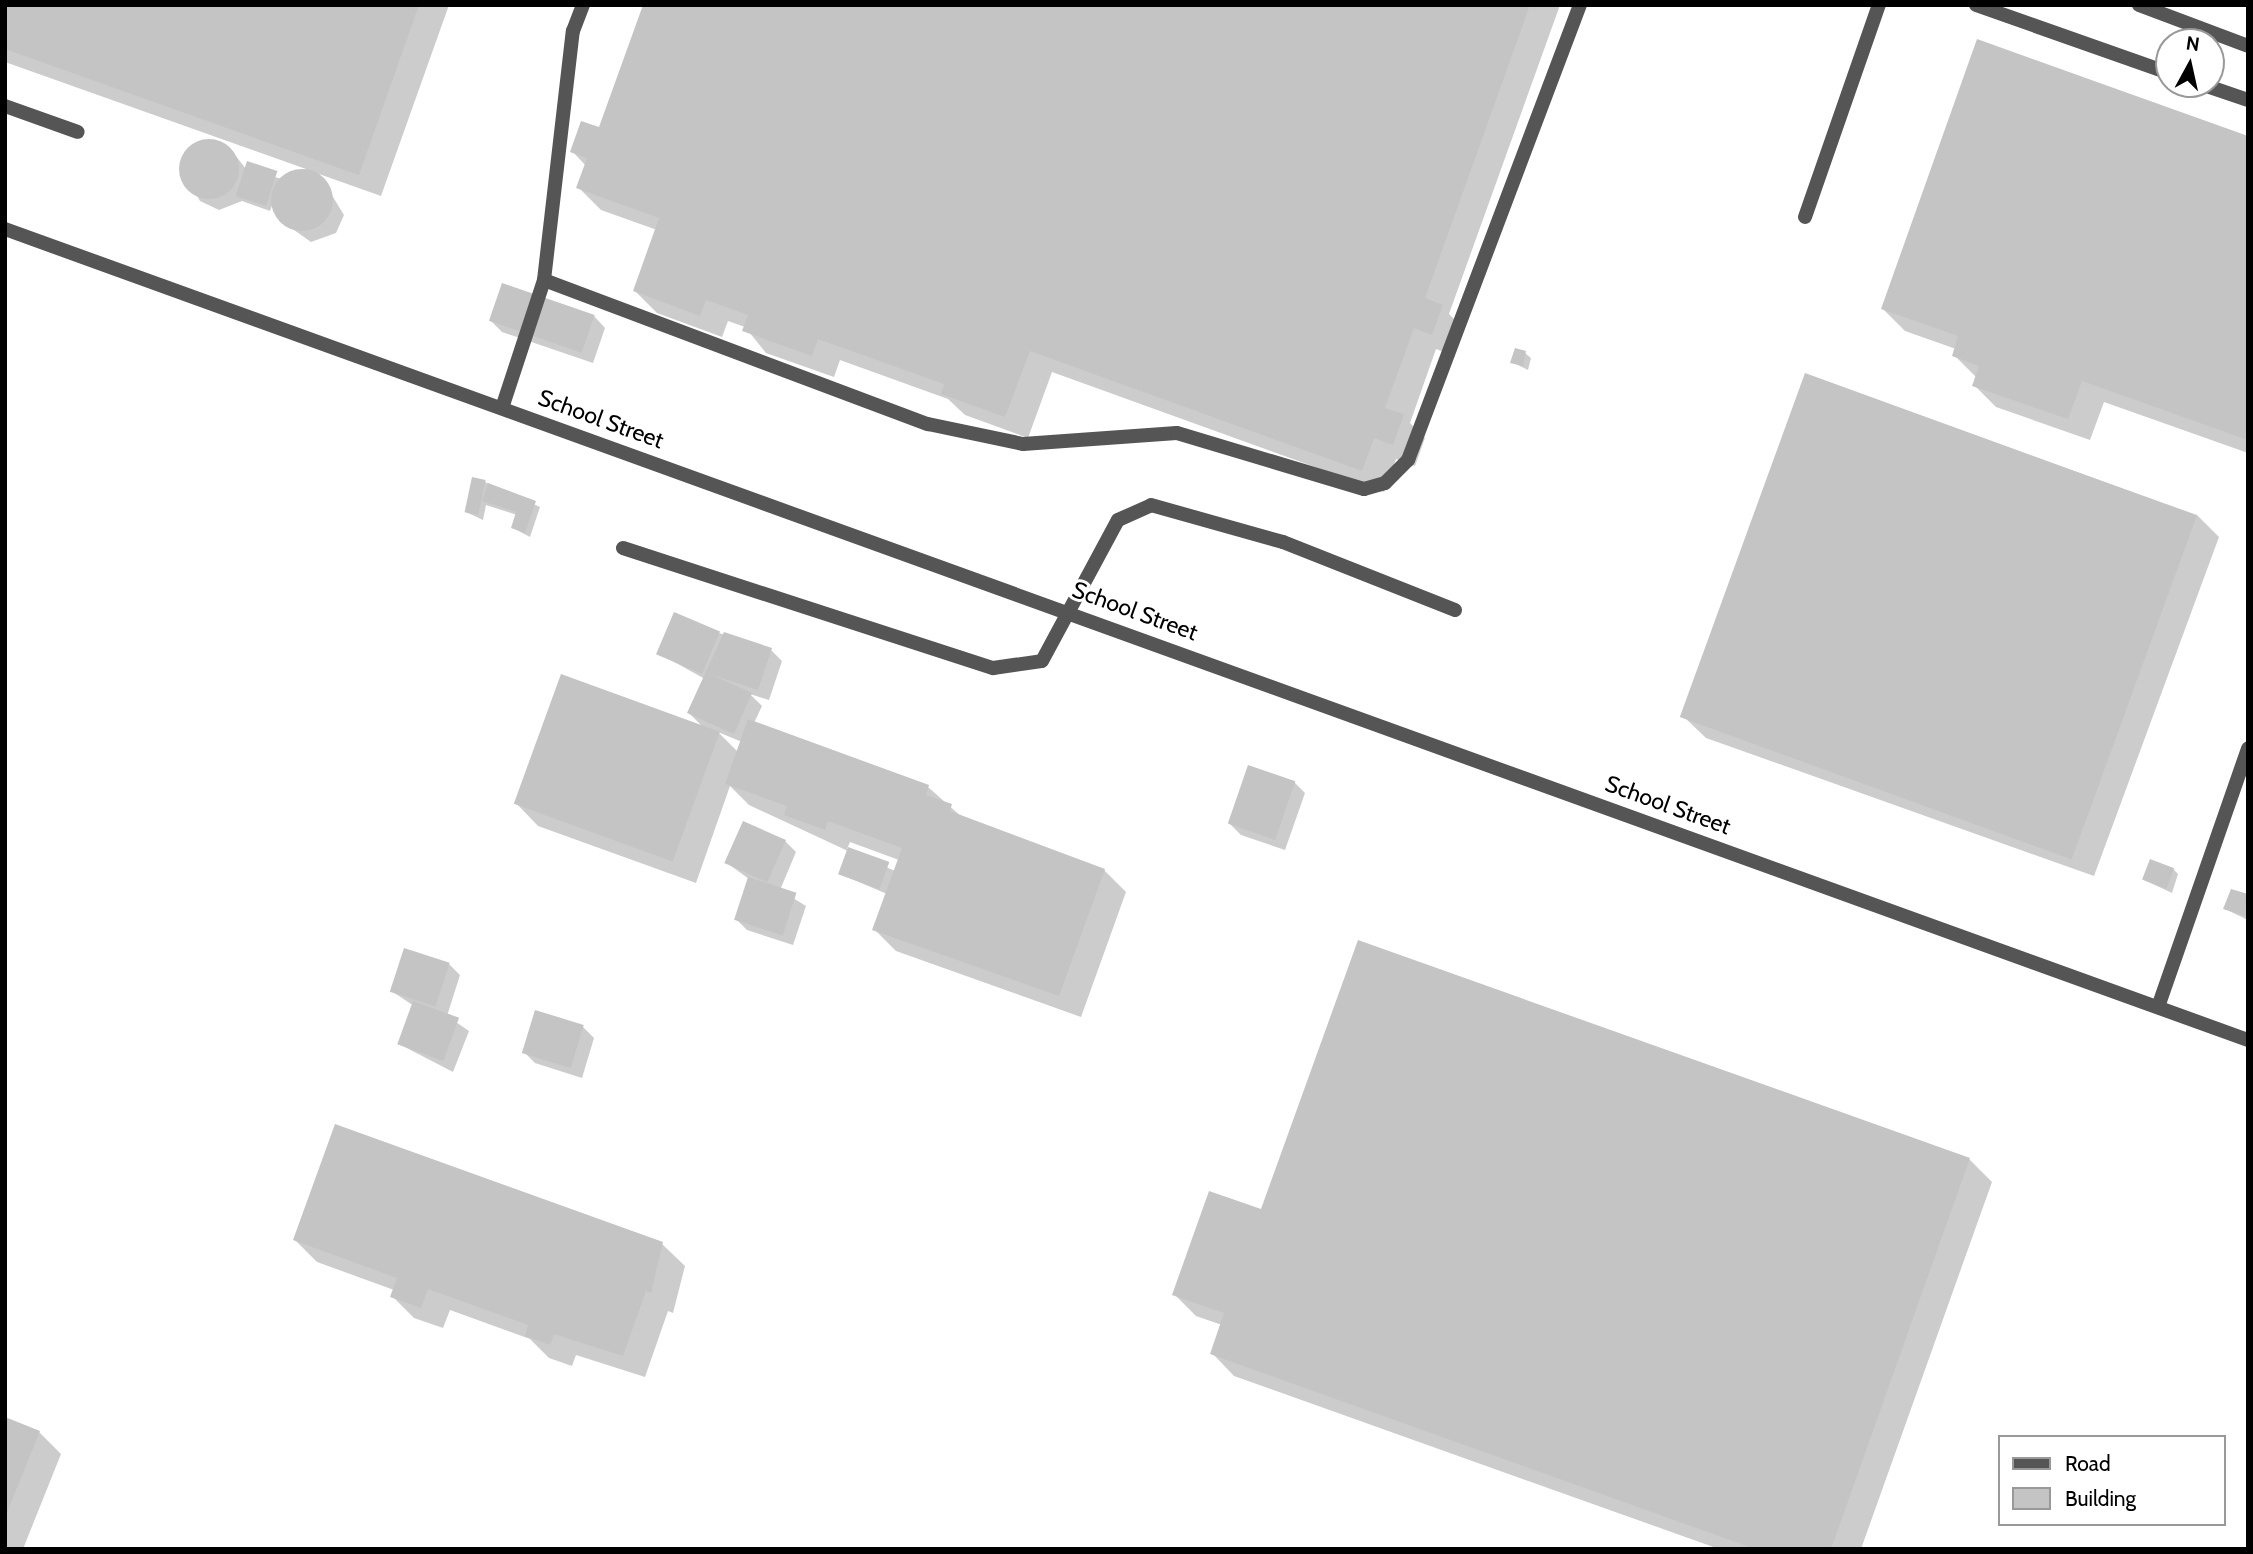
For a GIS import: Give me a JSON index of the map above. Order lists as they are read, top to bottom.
{
  "streets": {
    "street": ["School Street"]
  },
  "legend": ["Road", "Building"],
  "north": "top"
}
